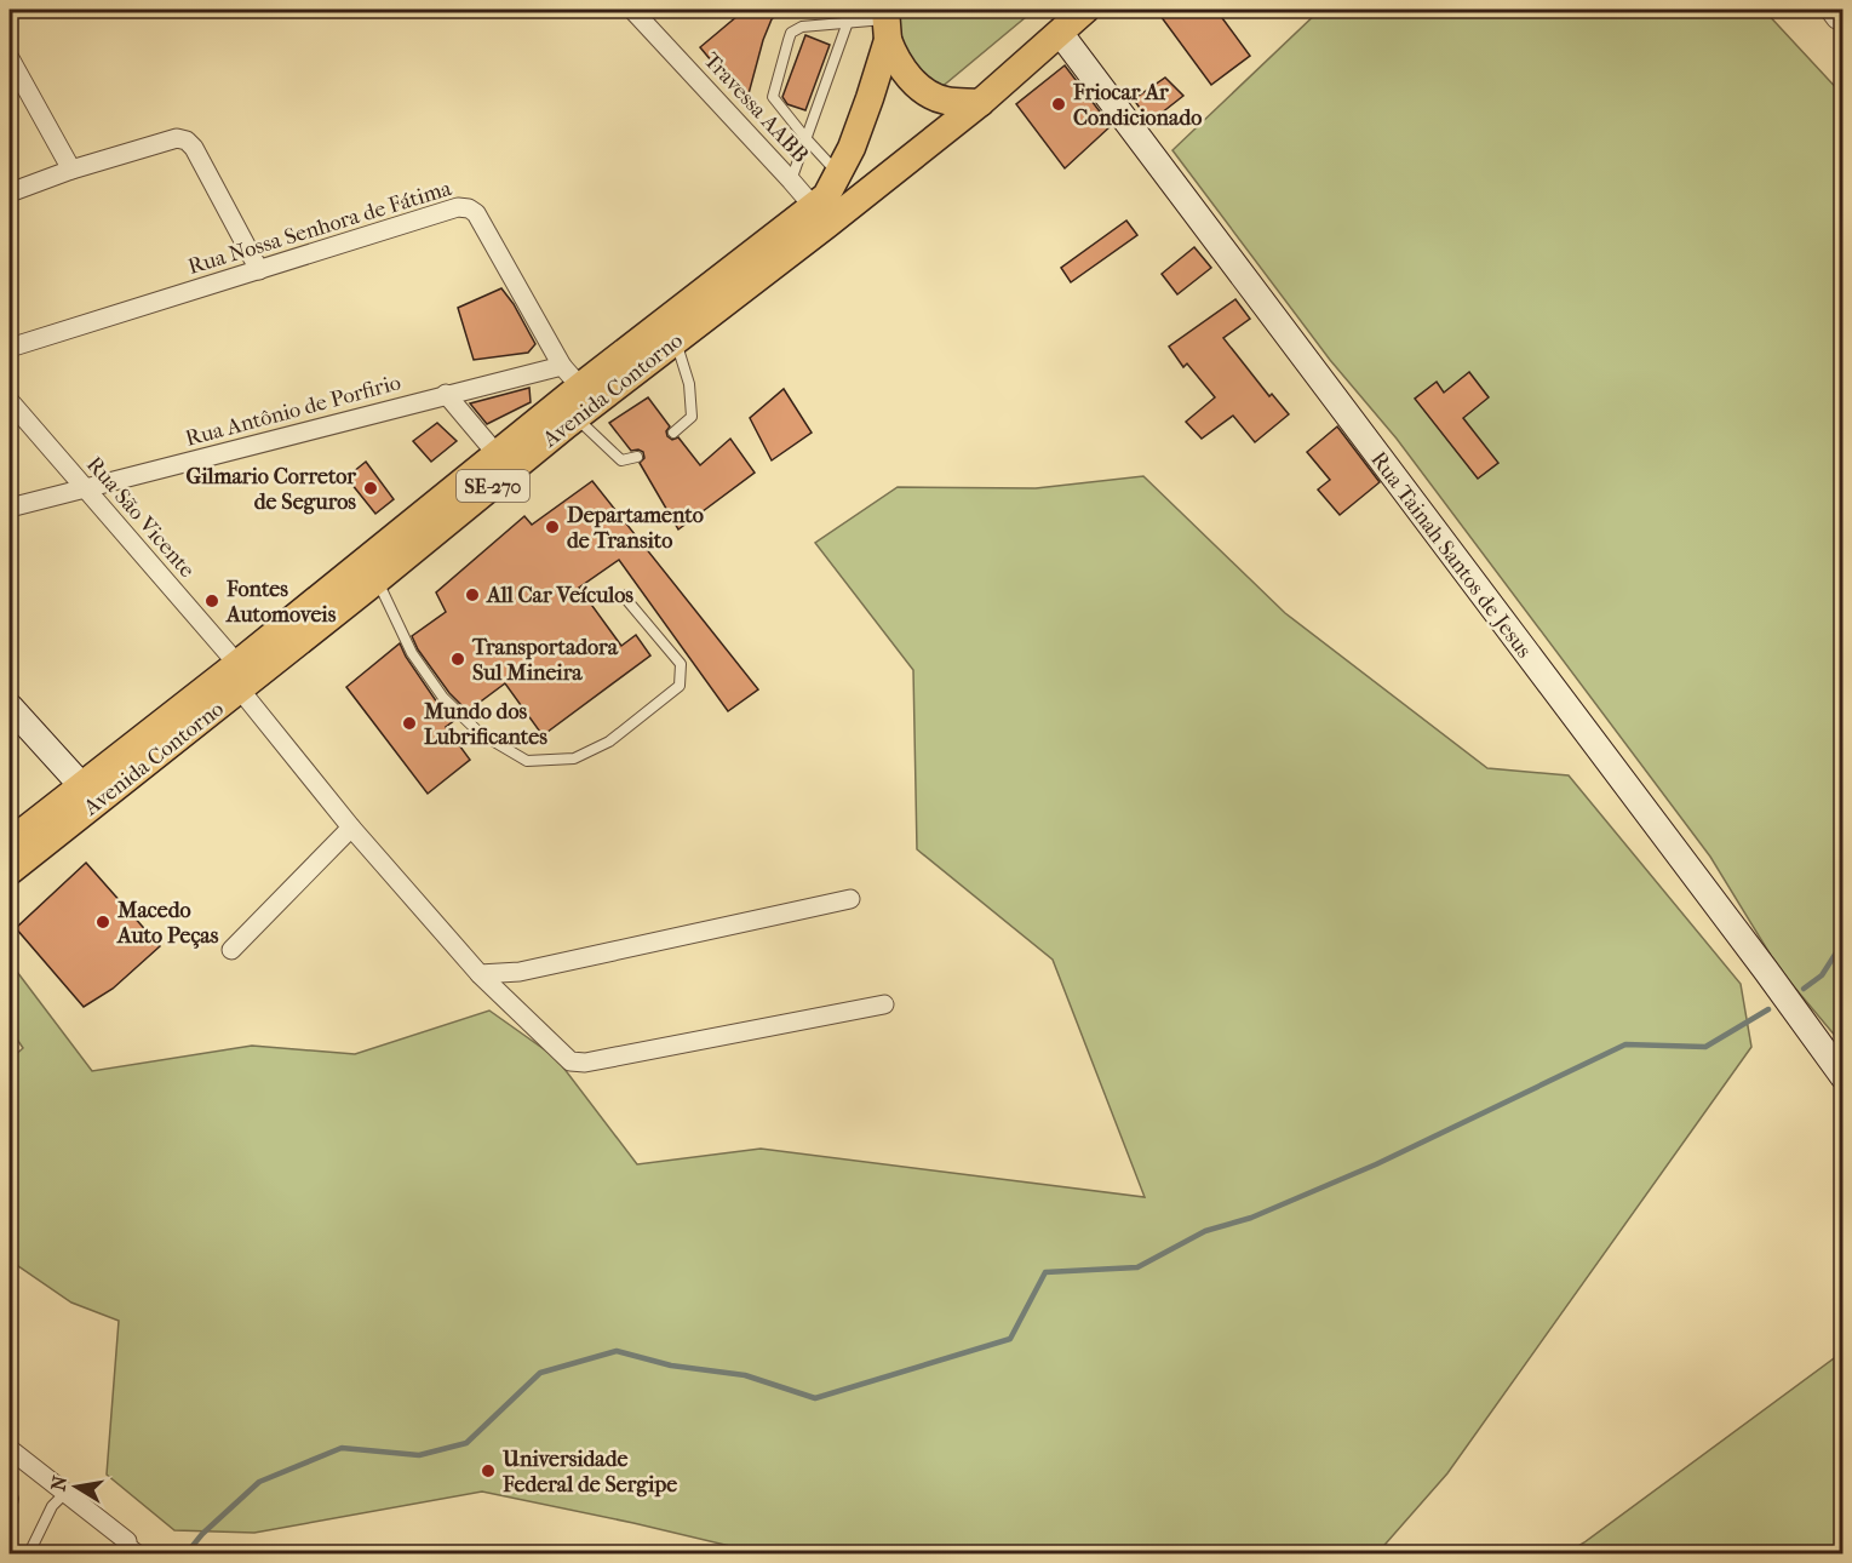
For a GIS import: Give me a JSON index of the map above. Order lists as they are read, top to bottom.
{
  "streets": {
    "main road": ["Avenida Contorno", "SE-270"],
    "street": [
      "Travessa AABB",
      "Rua Nossa Senhora de Fátima",
      "Rua Antônio de Porfirio",
      "Rua São Vicente",
      "Rua Tainah Santos de Jesus"
    ]
  },
  "crossings": [
    ["Travessa AABB", "Avenida Contorno"],
    ["Travessa AABB", "SE-270"],
    ["Rua Nossa Senhora de Fátima", "Rua Antônio de Porfirio"],
    ["Avenida Contorno", "SE-270"],
    ["Avenida Contorno", "Rua São Vicente"],
    ["Rua Antônio de Porfirio", "Rua São Vicente"],
    ["SE-270", "Rua Tainah Santos de Jesus"]
  ],
  "places": [
    "Friocar Ar Condicionado",
    "Gilmario Corretor de Seguros",
    "Departamento de Transito",
    "All Car Veículos",
    "Fontes Automoveis",
    "Transportadora Sul Mineira",
    "Mundo dos Lubrificantes",
    "Macedo Auto Peças",
    "Universidade Federal de Sergipe"
  ],
  "north": "left"
}
